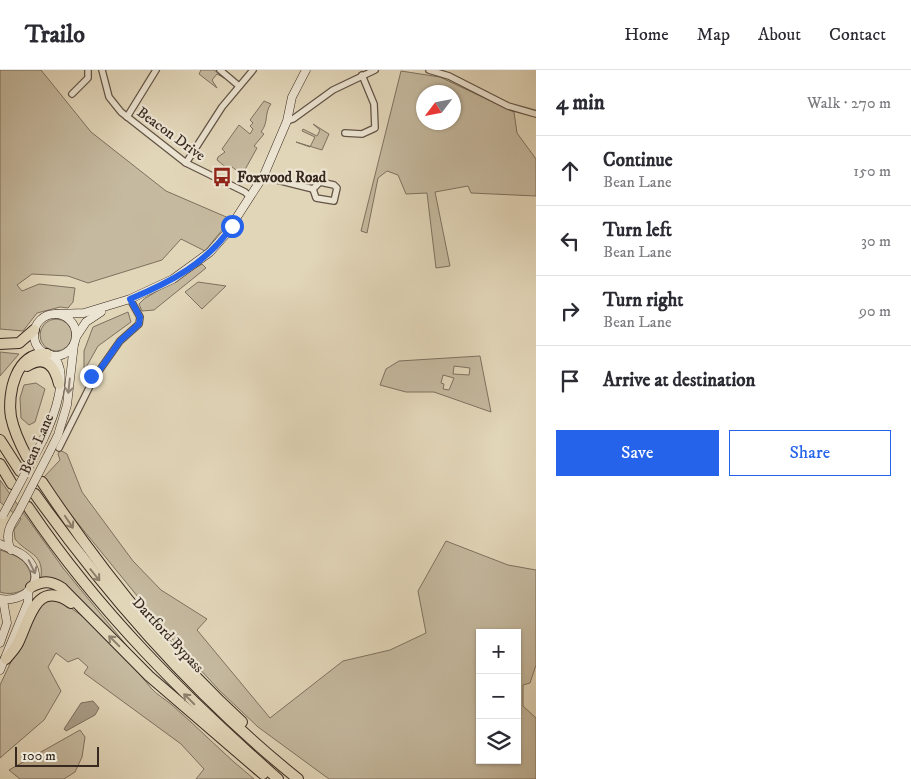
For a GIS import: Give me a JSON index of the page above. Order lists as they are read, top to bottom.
{
  "streets": {
    "highway": ["Dartford Bypass"],
    "main road": ["Bean Lane"],
    "street": ["Beacon Drive"]
  },
  "places": {
    "bus stop": ["Foxwood Road"]
  },
  "scale_bar": "100 m",
  "north": "bottom left",
  "page": {
    "header": "Trailo",
    "nav": [
      "Home",
      "Map",
      "About",
      "Contact"
    ],
    "heading": ["4 min", "Walk · 270 m"],
    "list": [
      ["Continue", "Bean Lane", "150 m"],
      ["Turn left", "Bean Lane", "30 m"],
      ["Turn right", "Bean Lane", "90 m"],
      "Arrive at destination"
    ],
    "buttons": ["Save", "Share"],
    "map_buttons": ["+", "−"],
    "scale": "100 m"
  }
}
